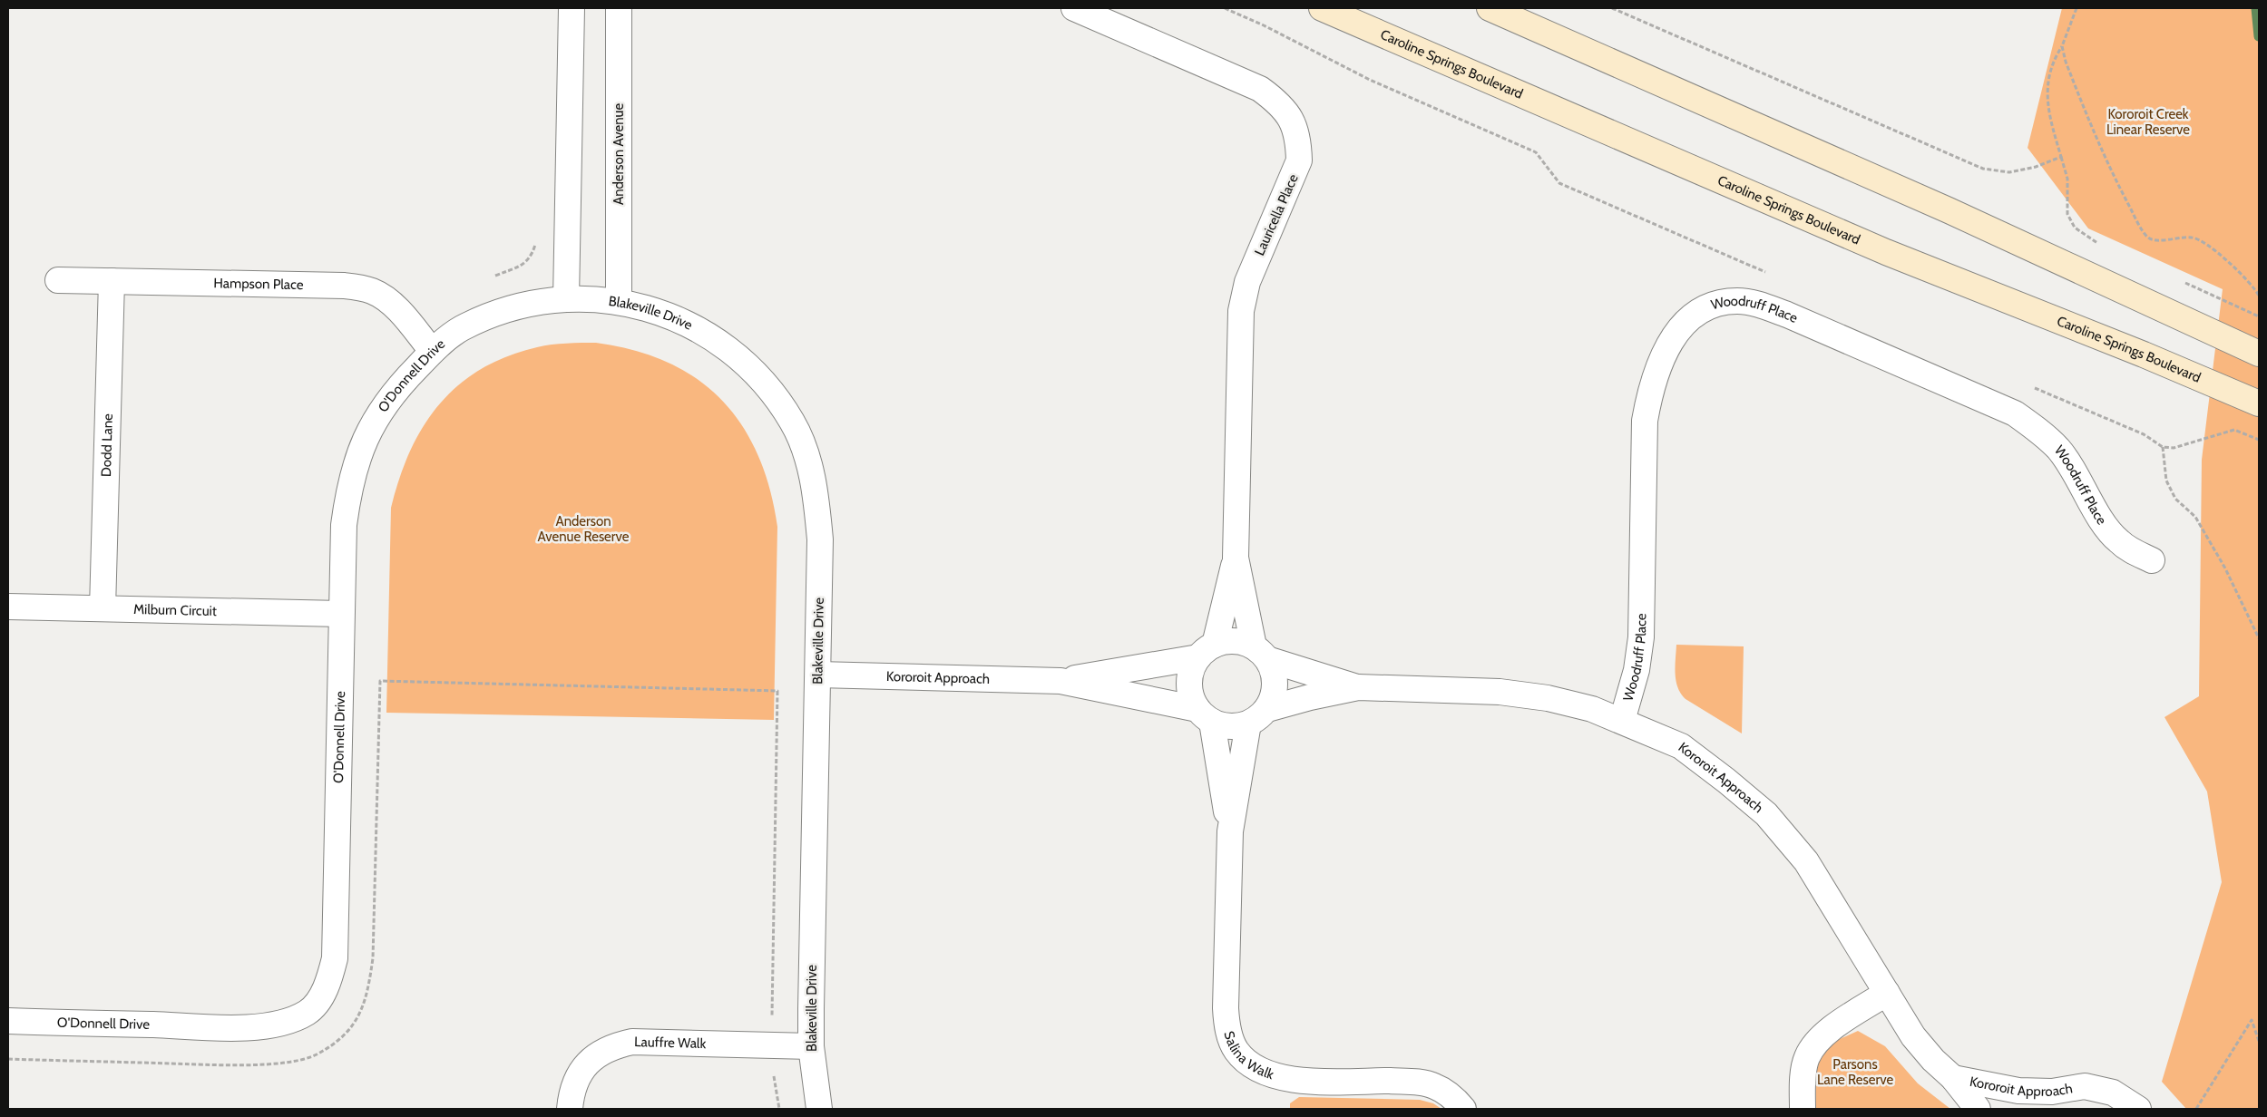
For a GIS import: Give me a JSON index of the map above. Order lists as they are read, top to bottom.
{
  "streets": {
    "main road": ["Caroline Springs Boulevard"],
    "street": [
      "Anderson Avenue",
      "Lauricella Place",
      "Hampson Place",
      "Blakeville Drive",
      "Woodruff Place",
      "O'Donnell Drive",
      "Dodd Lane",
      "Milburn Circuit",
      "Kororoit Approach",
      "Lauffre Walk",
      "Salina Walk"
    ]
  },
  "crossings": [
    ["Anderson Avenue", "Blakeville Drive"],
    ["Lauricella Place", "Kororoit Approach"],
    ["Lauricella Place", "Salina Walk"],
    ["Hampson Place", "O'Donnell Drive"],
    ["Hampson Place", "Dodd Lane"],
    ["Blakeville Drive", "O'Donnell Drive"],
    ["Blakeville Drive", "Kororoit Approach"],
    ["Blakeville Drive", "Lauffre Walk"],
    ["Woodruff Place", "Kororoit Approach"],
    ["O'Donnell Drive", "Milburn Circuit"],
    ["Dodd Lane", "Milburn Circuit"],
    ["Kororoit Approach", "Salina Walk"]
  ],
  "parks": ["Kororoit Creek Linear Reserve", "Anderson Avenue Reserve", "Parsons Lane Reserve"]
}
